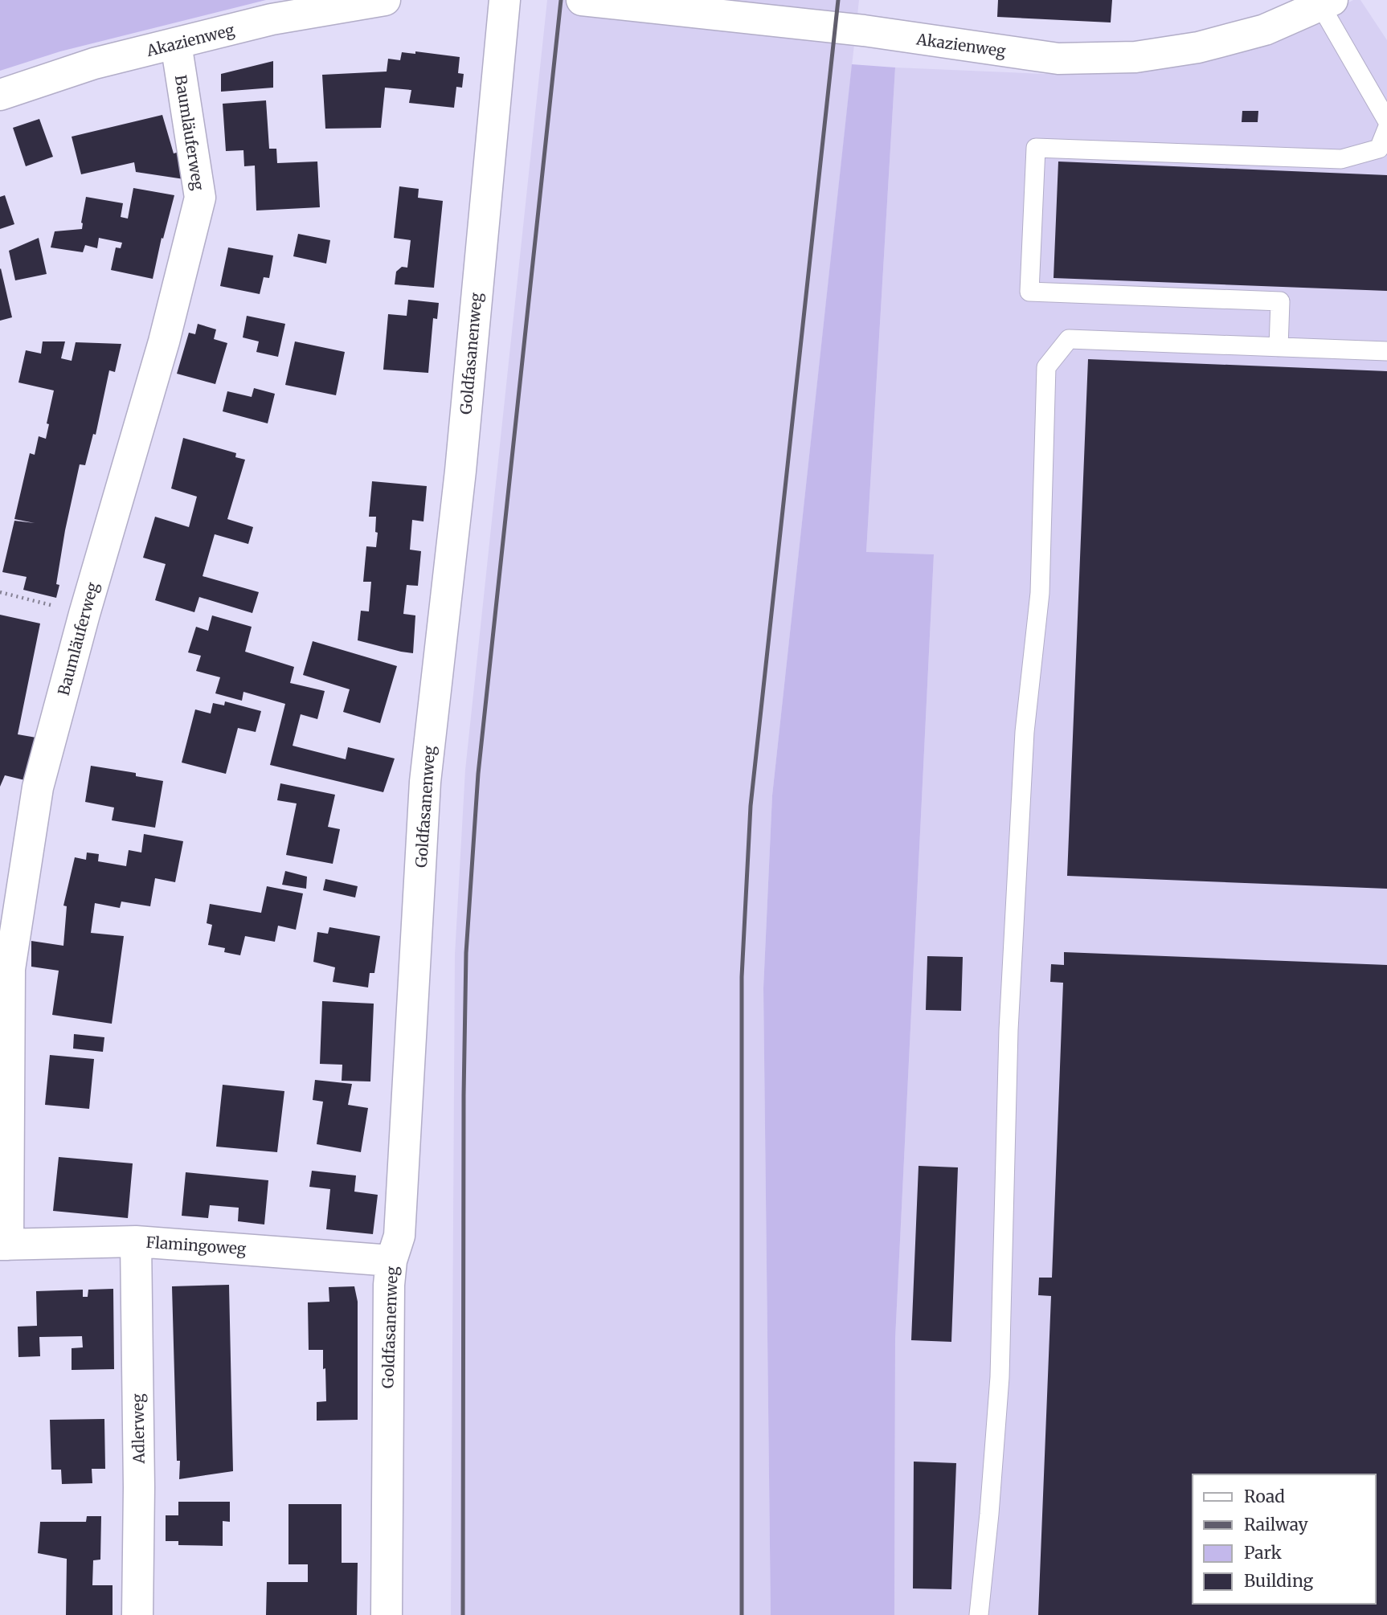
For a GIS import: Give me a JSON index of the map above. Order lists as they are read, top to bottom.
{
  "streets": {
    "street": [
      "Akazienweg",
      "Baumläuferweg",
      "Goldfasanenweg",
      "Flamingoweg",
      "Adlerweg"
    ]
  },
  "crossings": [
    ["Akazienweg", "Baumläuferweg"],
    ["Baumläuferweg", "Flamingoweg"],
    ["Goldfasanenweg", "Flamingoweg"],
    ["Flamingoweg", "Adlerweg"]
  ],
  "legend": [
    "Road",
    "Railway",
    "Park",
    "Building"
  ]
}
